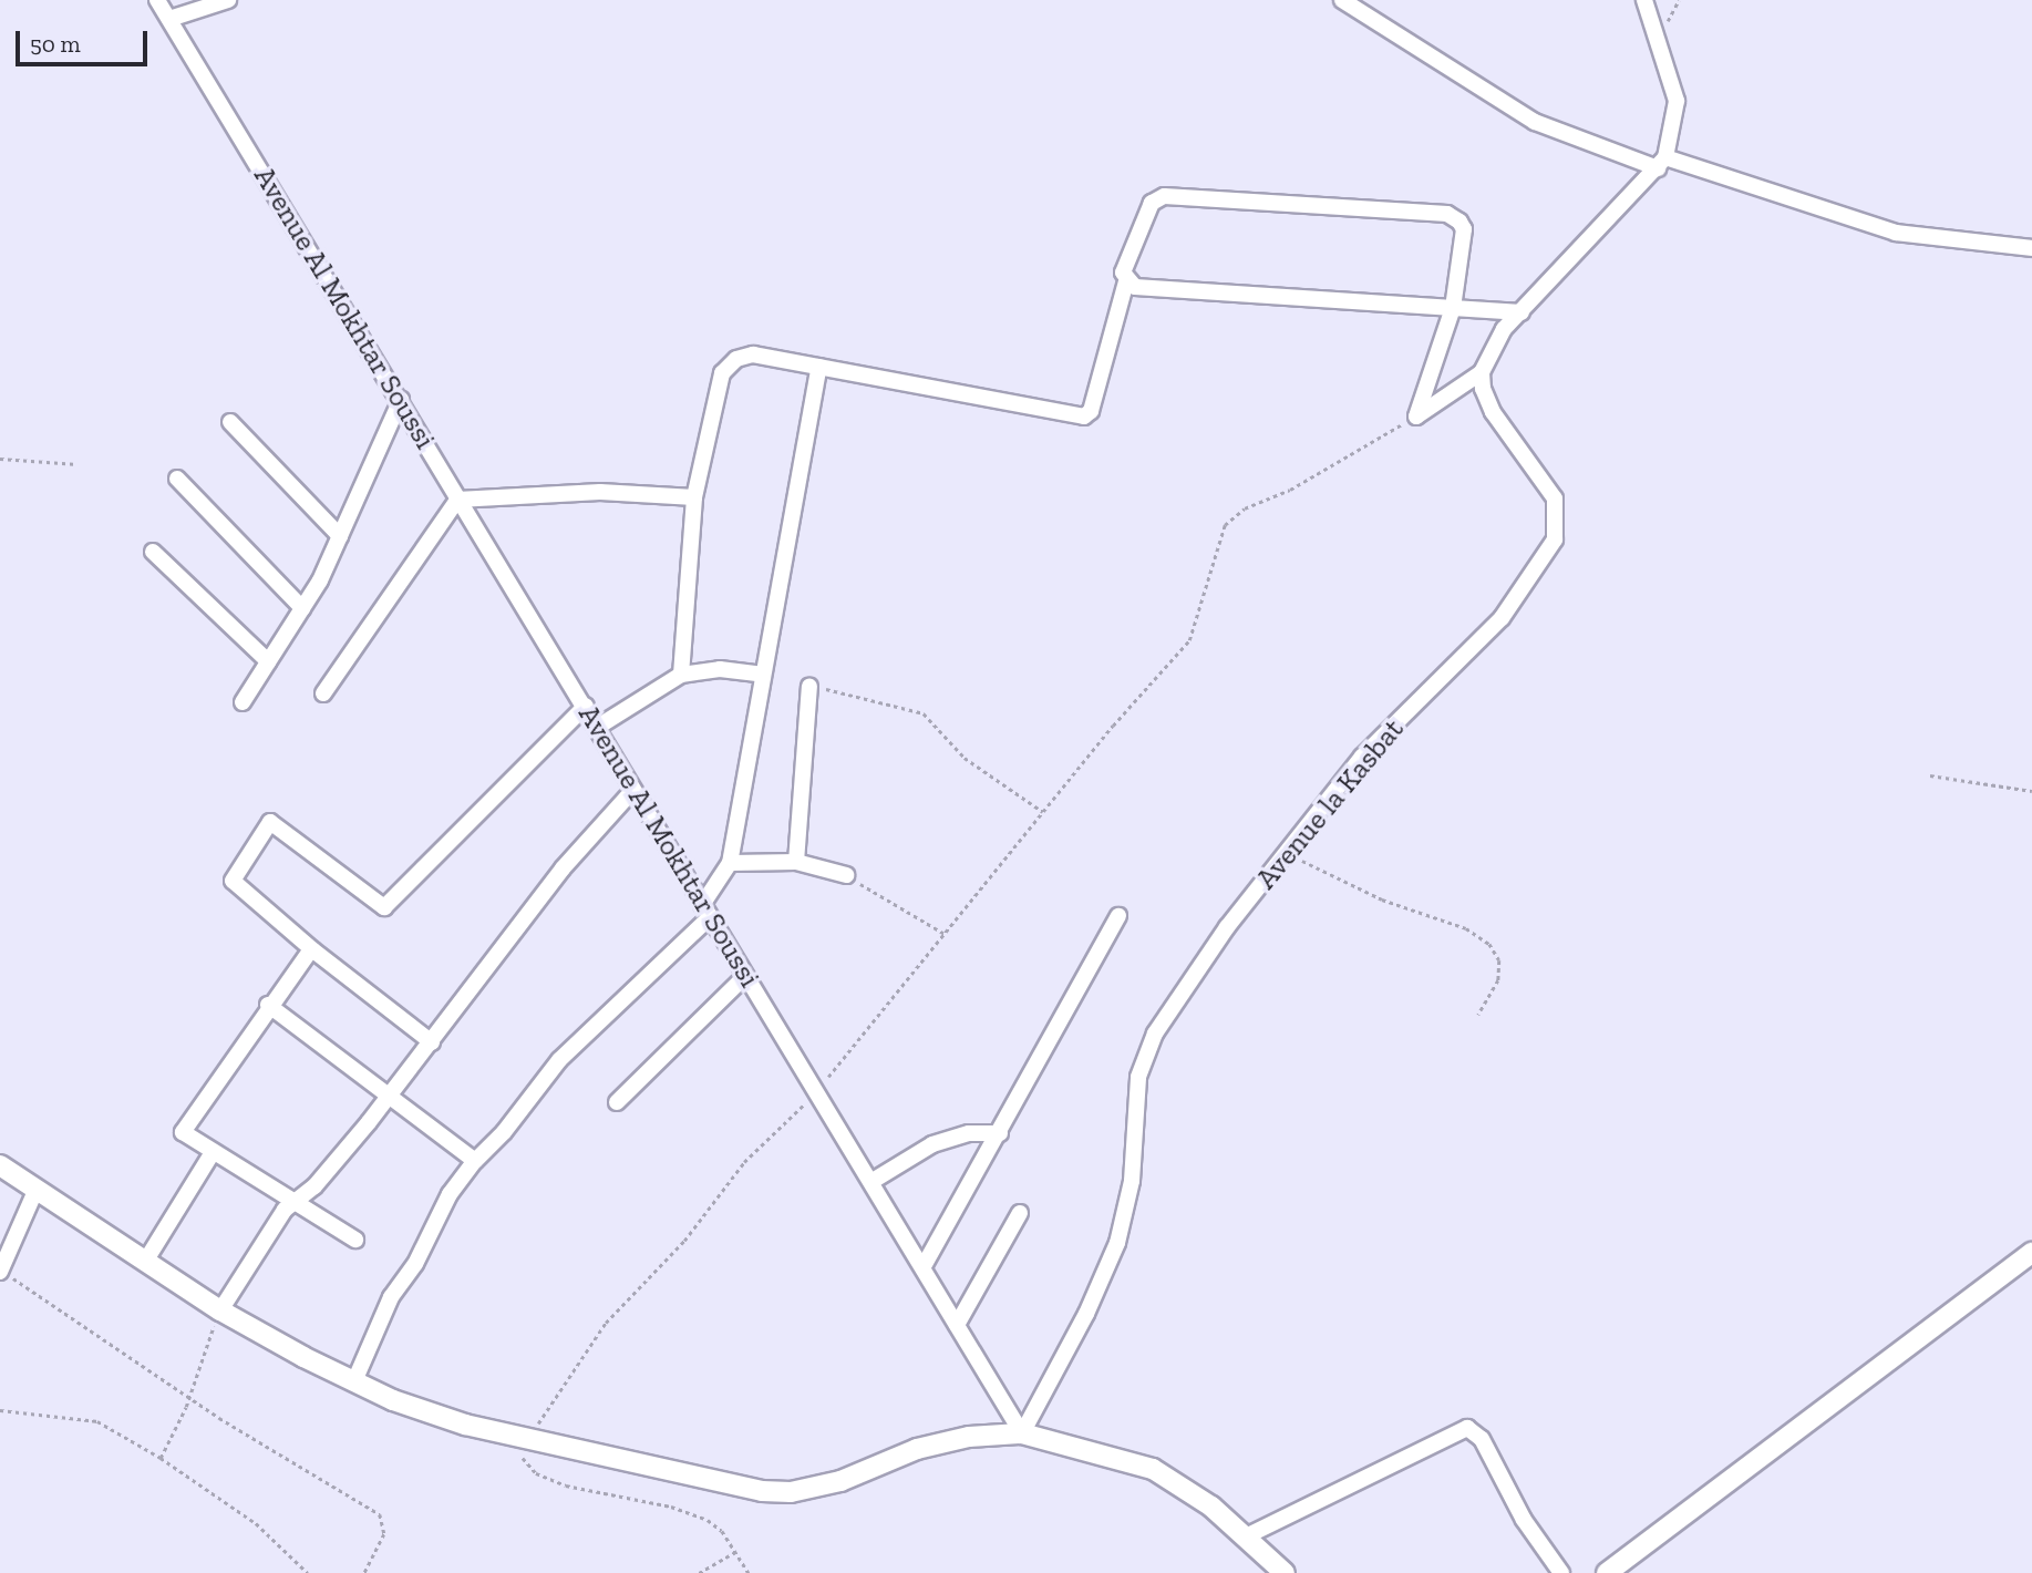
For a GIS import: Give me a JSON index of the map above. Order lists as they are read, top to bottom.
{
  "streets": {
    "street": ["Avenue Al Mokhtar Soussi", "Avenue la Kasbat"]
  },
  "crossings": [
    ["Avenue Al Mokhtar Soussi", "Avenue la Kasbat"]
  ],
  "scale_bar": "50 m"
}
